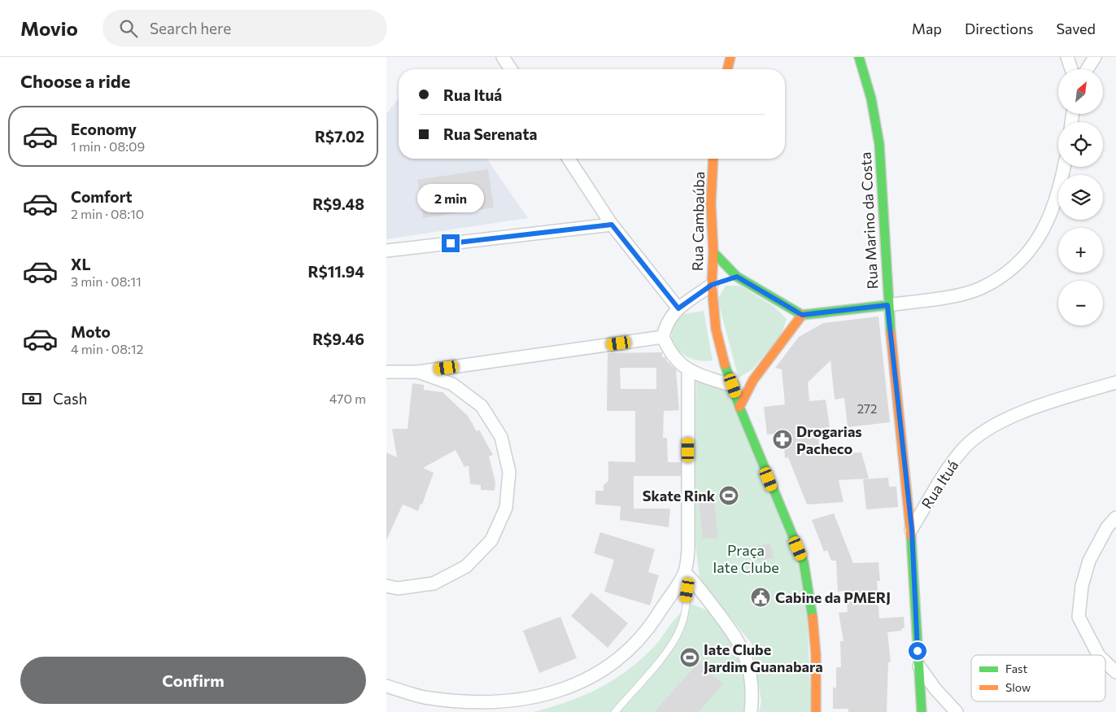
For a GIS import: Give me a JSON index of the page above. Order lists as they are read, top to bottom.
{
  "streets": {
    "street": ["Rua Marino da Costa", "Rua Cambaúba", "Rua Ituá"]
  },
  "crossings": [
    ["Rua Marino da Costa", "Rua Ituá"]
  ],
  "parks": ["Praça Iate Clube"],
  "places": {
    "pharmacy": ["Drogarias Pacheco"],
    "sports": ["Skate Rink", "Iate Clube Jardim Guanabara"],
    "public building": ["Cabine da PMERJ"]
  },
  "house_numbers": ["272"],
  "legend": ["Fast", "Slow"],
  "north": "top right",
  "page": {
    "header": "Movio",
    "search": "Search here",
    "nav": ["Map", "Directions", "Saved"],
    "heading": "Choose a ride",
    "map_buttons": ["+", "−"],
    "banner": ["Rua Ituá", "Rua Serenata"],
    "list": [
      {
        "name": "Economy",
        "note": "1 min · 08:09",
        "value": "R$7.02"
      },
      {
        "name": "Comfort",
        "note": "2 min · 08:10",
        "value": "R$9.48"
      },
      {
        "name": "XL",
        "note": "3 min · 08:11",
        "value": "R$11.94"
      },
      {
        "name": "Moto",
        "note": "4 min · 08:12",
        "value": "R$9.46"
      }
    ],
    "bubble": "2 min",
    "pay": ["Cash", "470 m"],
    "buttons": "Confirm"
  }
}
